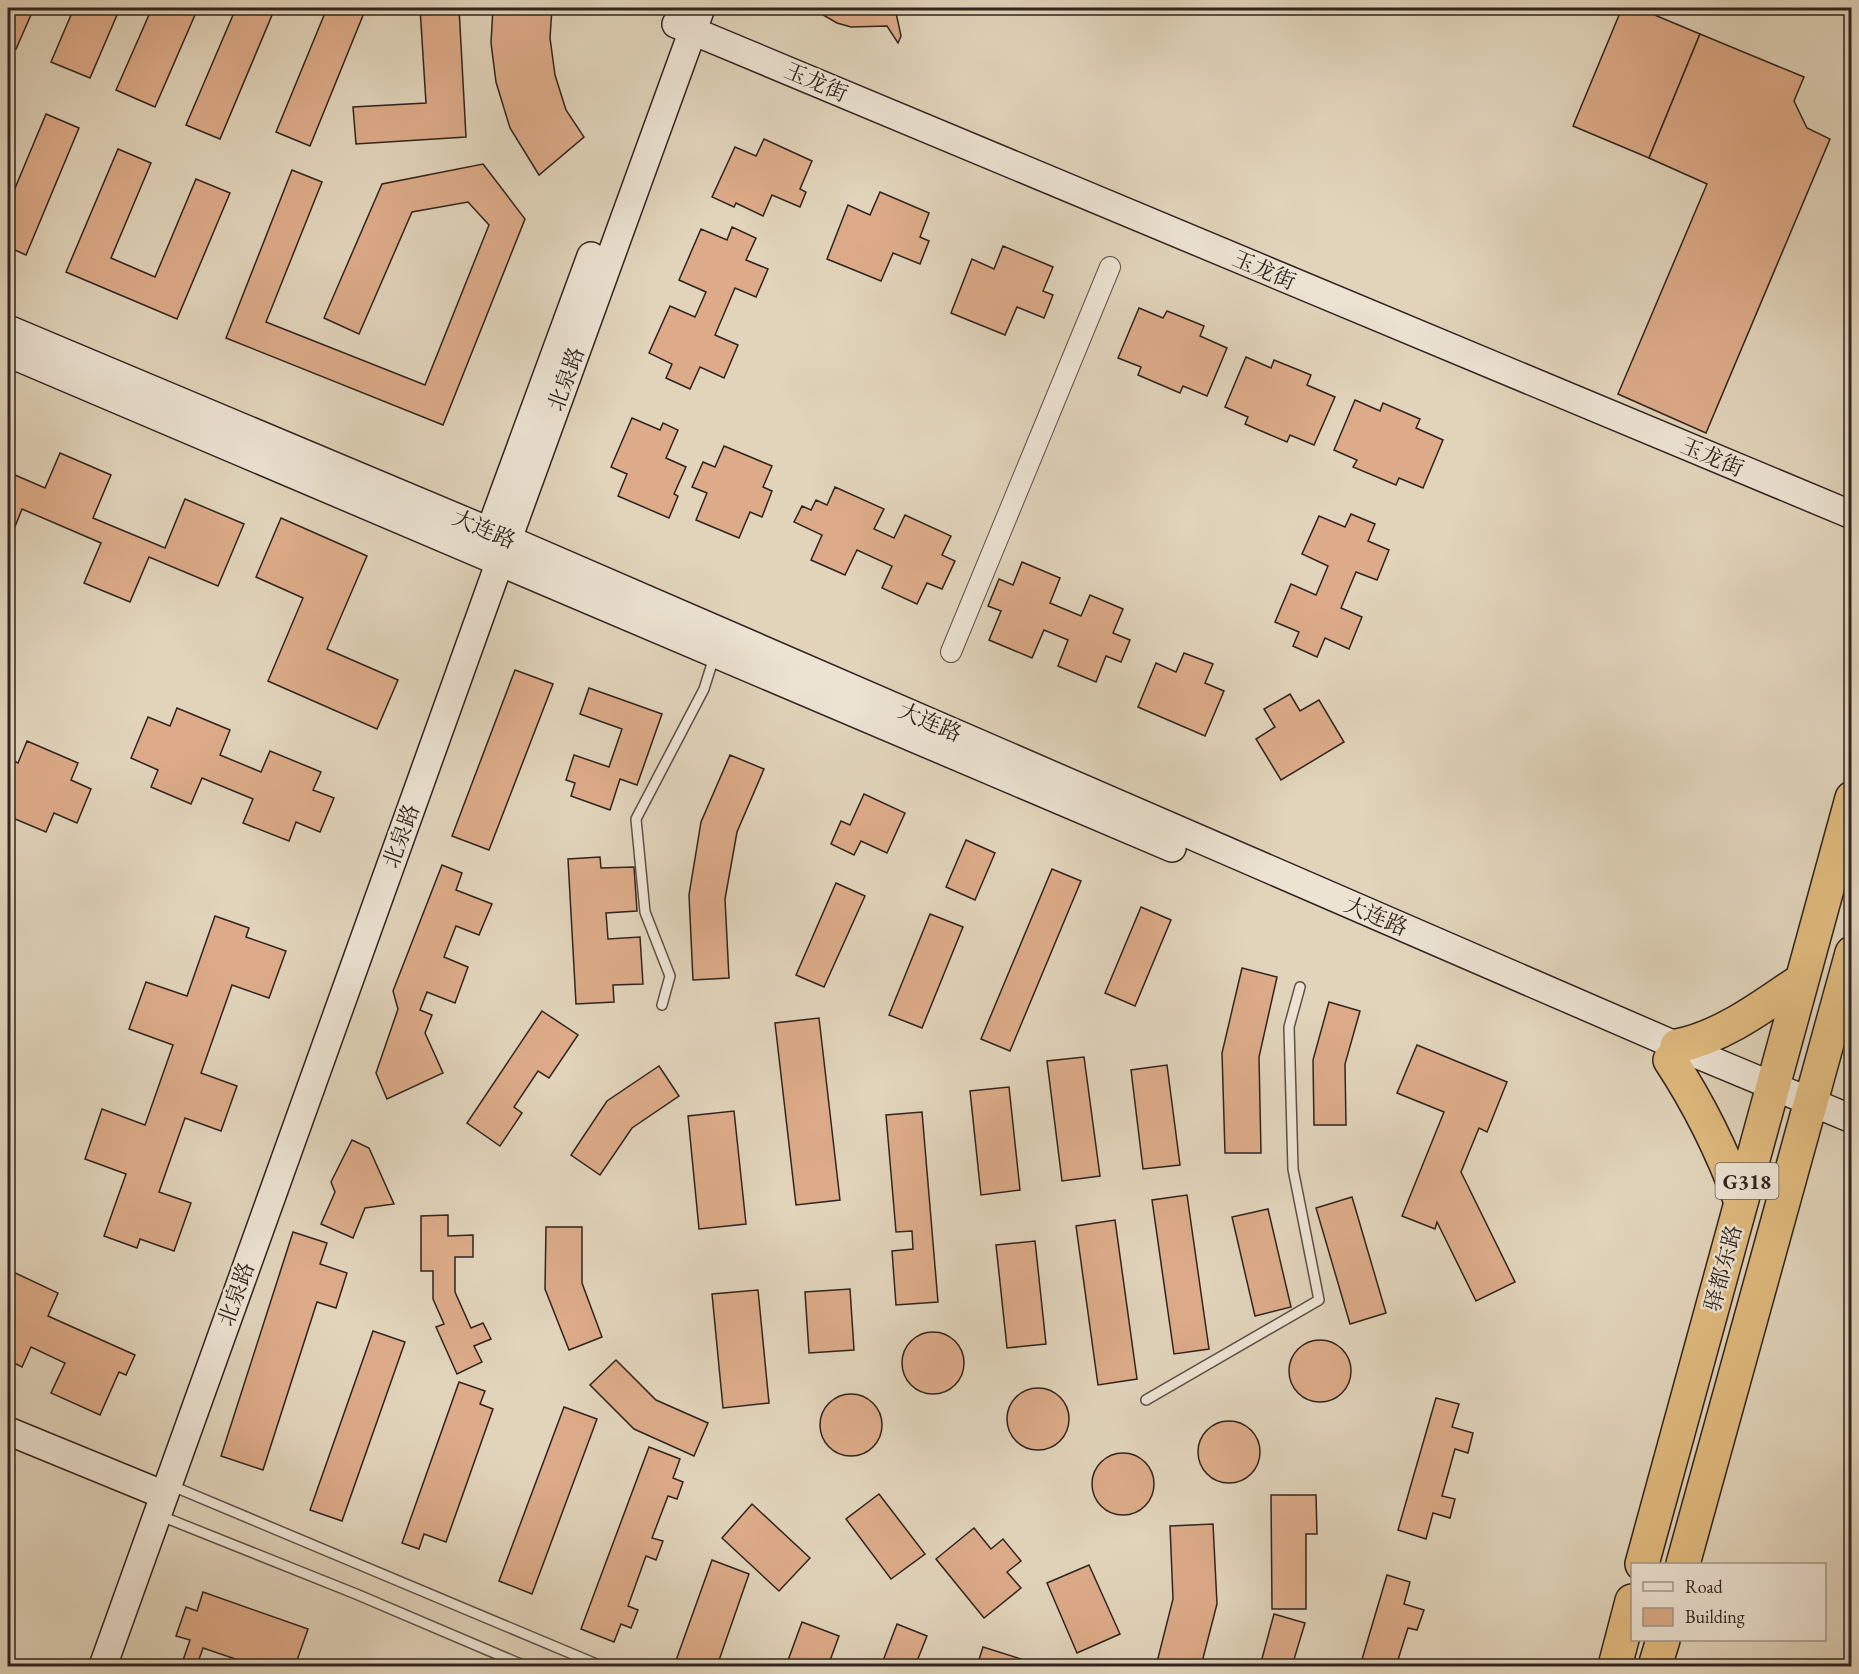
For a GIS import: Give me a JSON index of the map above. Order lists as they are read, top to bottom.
{
  "streets": {
    "highway": ["G318", "驿都东路"],
    "street": ["玉龙街", "北泉路", "大连路"]
  },
  "crossings": [
    ["玉龙街", "北泉路"],
    ["北泉路", "大连路"],
    ["大连路", "驿都东路"]
  ],
  "legend": ["Road", "Building"]
}
